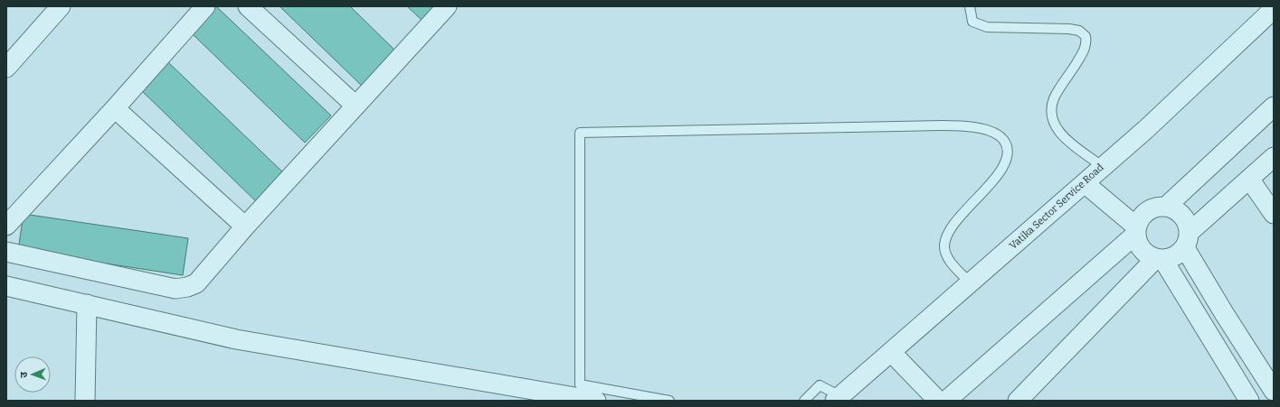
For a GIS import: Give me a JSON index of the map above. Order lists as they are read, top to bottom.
{
  "streets": {
    "street": ["Vatika Sector Service Road"]
  },
  "north": "left"
}
